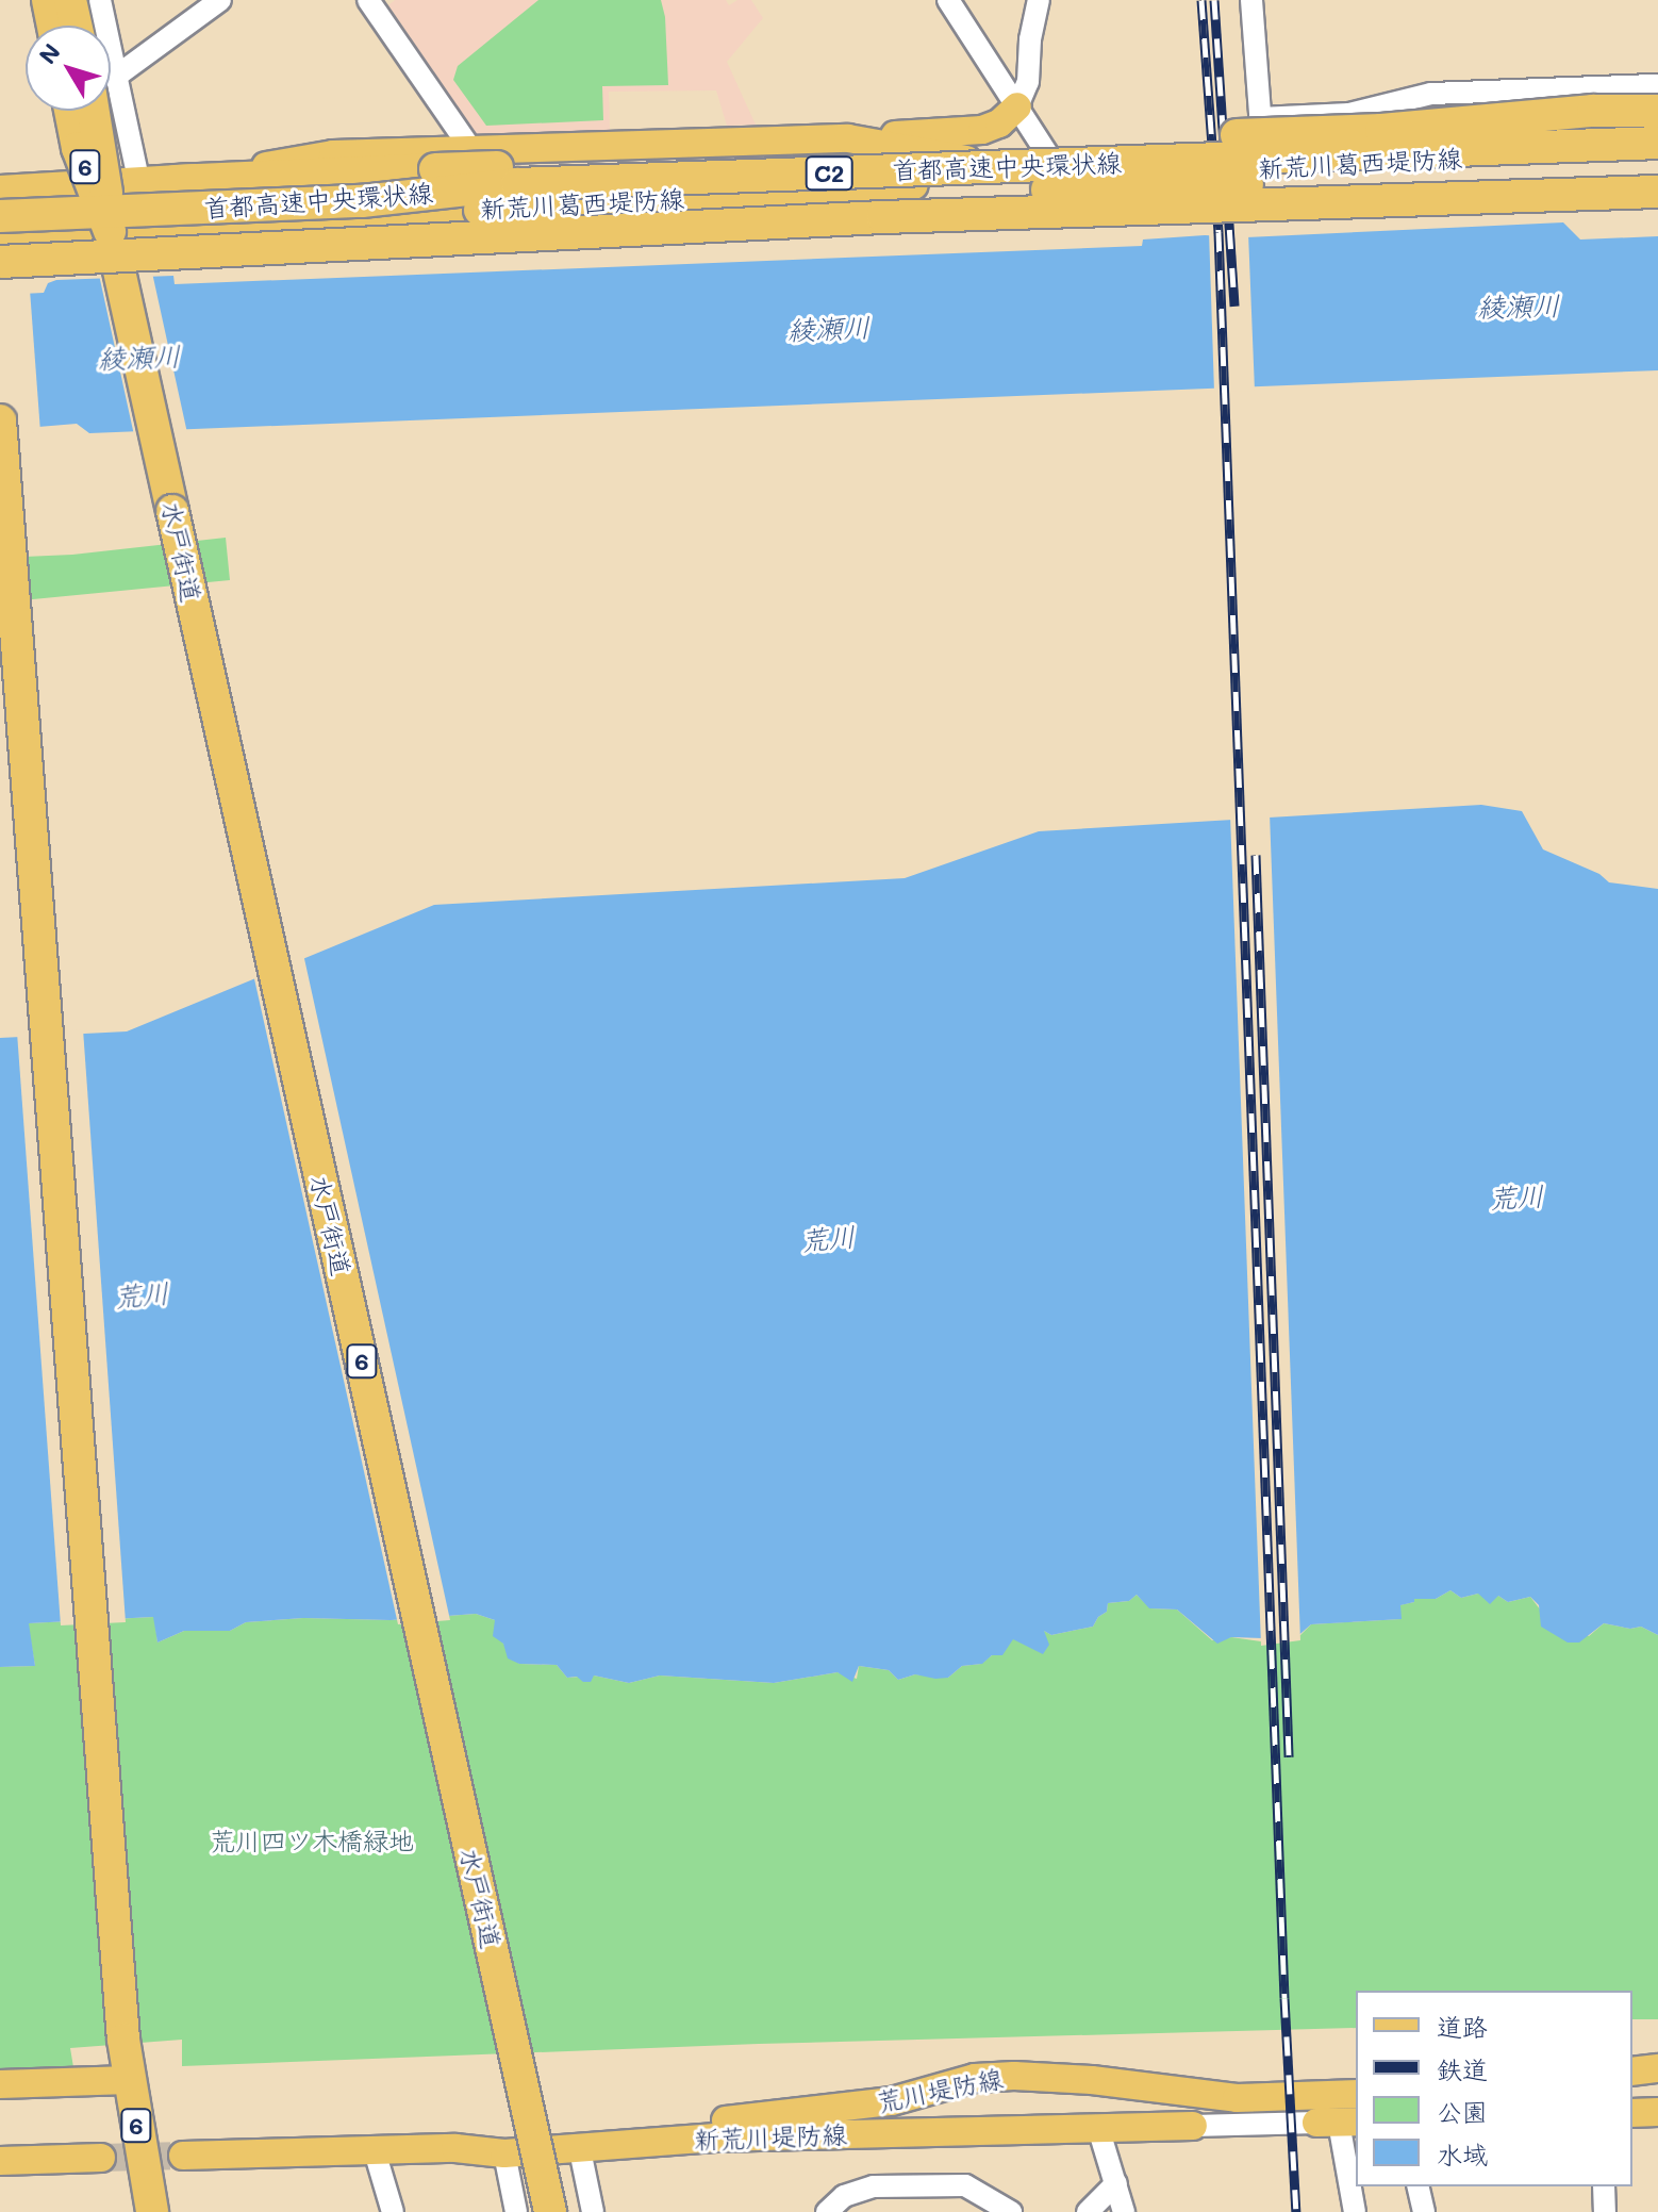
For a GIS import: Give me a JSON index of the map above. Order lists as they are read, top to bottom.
{
  "streets": {
    "highway": [
      "首都高速中央環状線",
      "6",
      "C2",
      "水戸街道"
    ],
    "main road": ["新荒川葛西堤防線", "荒川堤防線", "新荒川堤防線"]
  },
  "crossings": [
    ["荒川堤防線", "新荒川堤防線"]
  ],
  "water": ["綾瀬川", "荒川"],
  "parks": ["荒川四ツ木橋緑地"],
  "legend": [
    "道路",
    "鉄道",
    "公園",
    "水域"
  ],
  "north": "top left"
}
